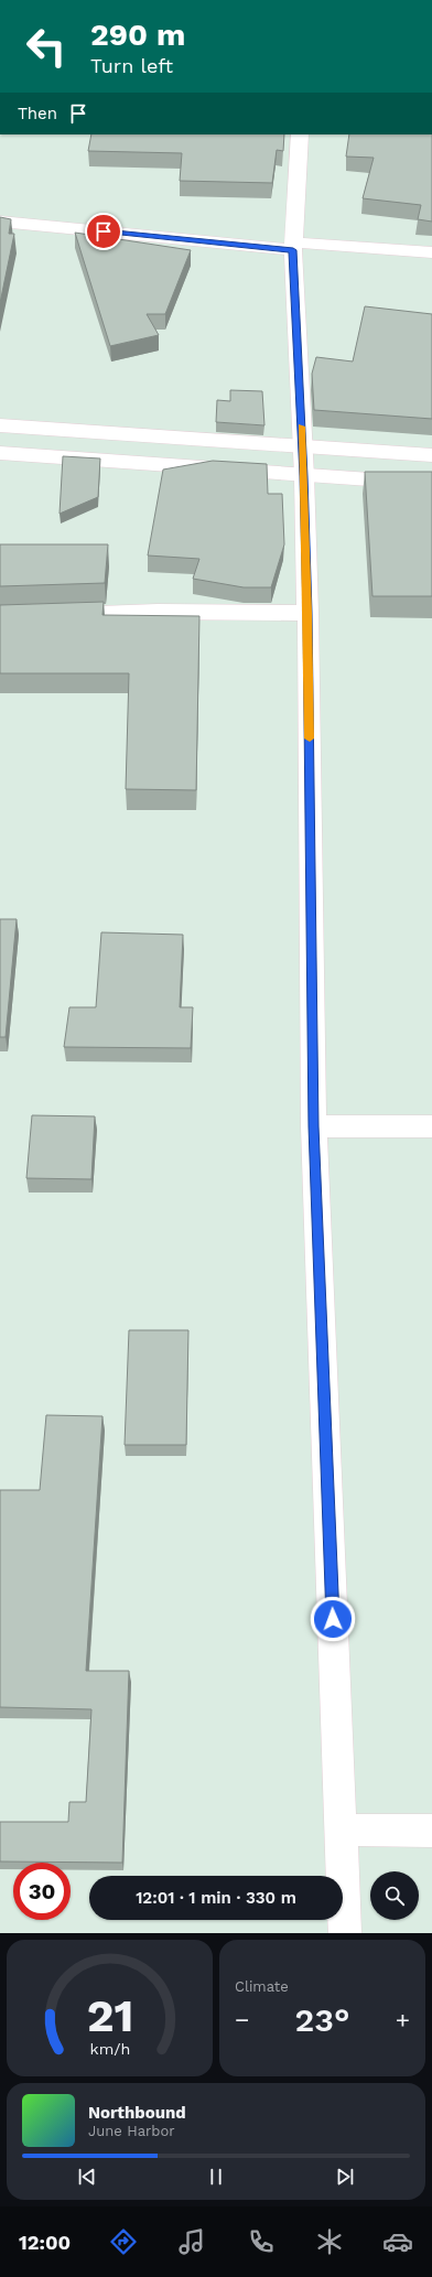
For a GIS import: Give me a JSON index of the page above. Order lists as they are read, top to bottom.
{
  "page": {
    "turn": ["290 m", "Turn left"],
    "then": "Then",
    "limit": "30",
    "trip": "12:01 · 1 min · 330 m",
    "tile": "Climate",
    "heat": ["−", "23°", "+"],
    "song": ["Northbound", "June Harbor"],
    "tabs": "12:00",
    "gauge": ["21", "km/h"]
  }
}
